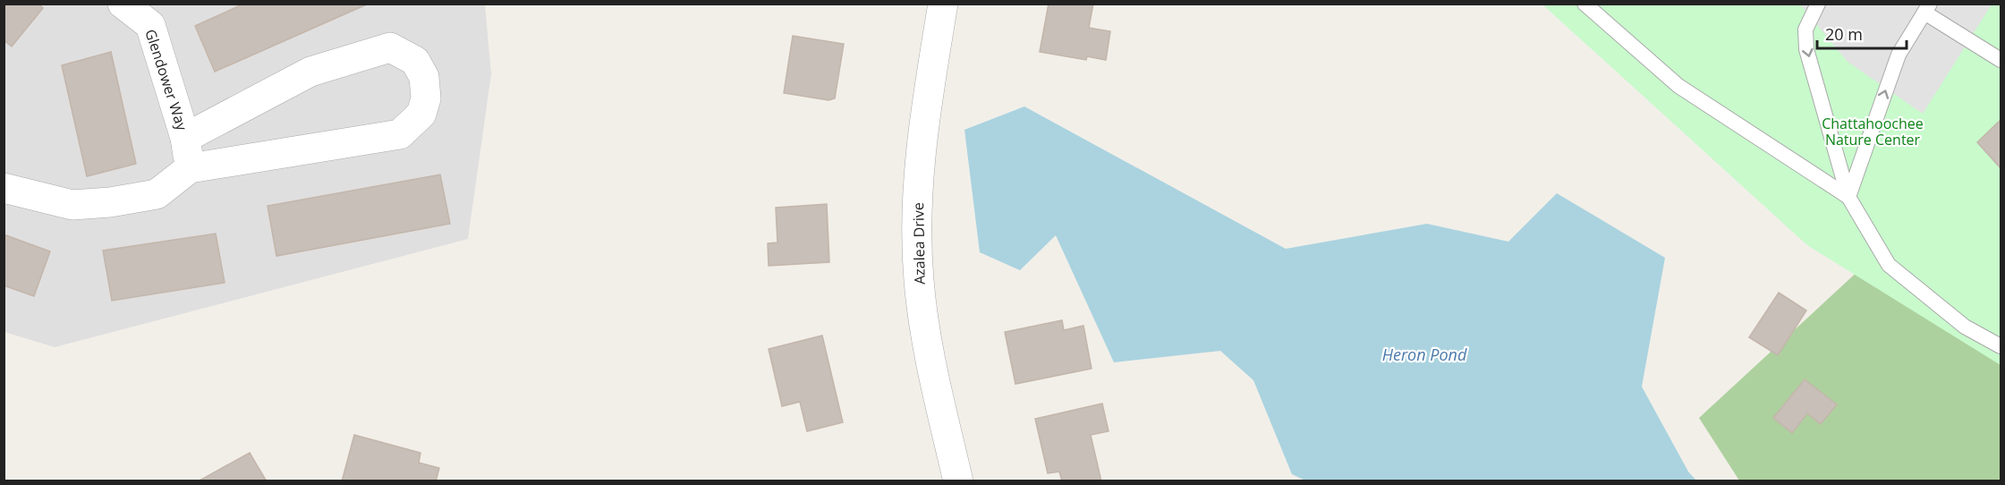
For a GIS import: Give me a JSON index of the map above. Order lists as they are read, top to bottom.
{
  "streets": {
    "street": ["Glendower Way", "Azalea Drive"]
  },
  "water": ["Heron Pond"],
  "parks": ["Chattahoochee Nature Center"],
  "scale_bar": "20 m"
}
